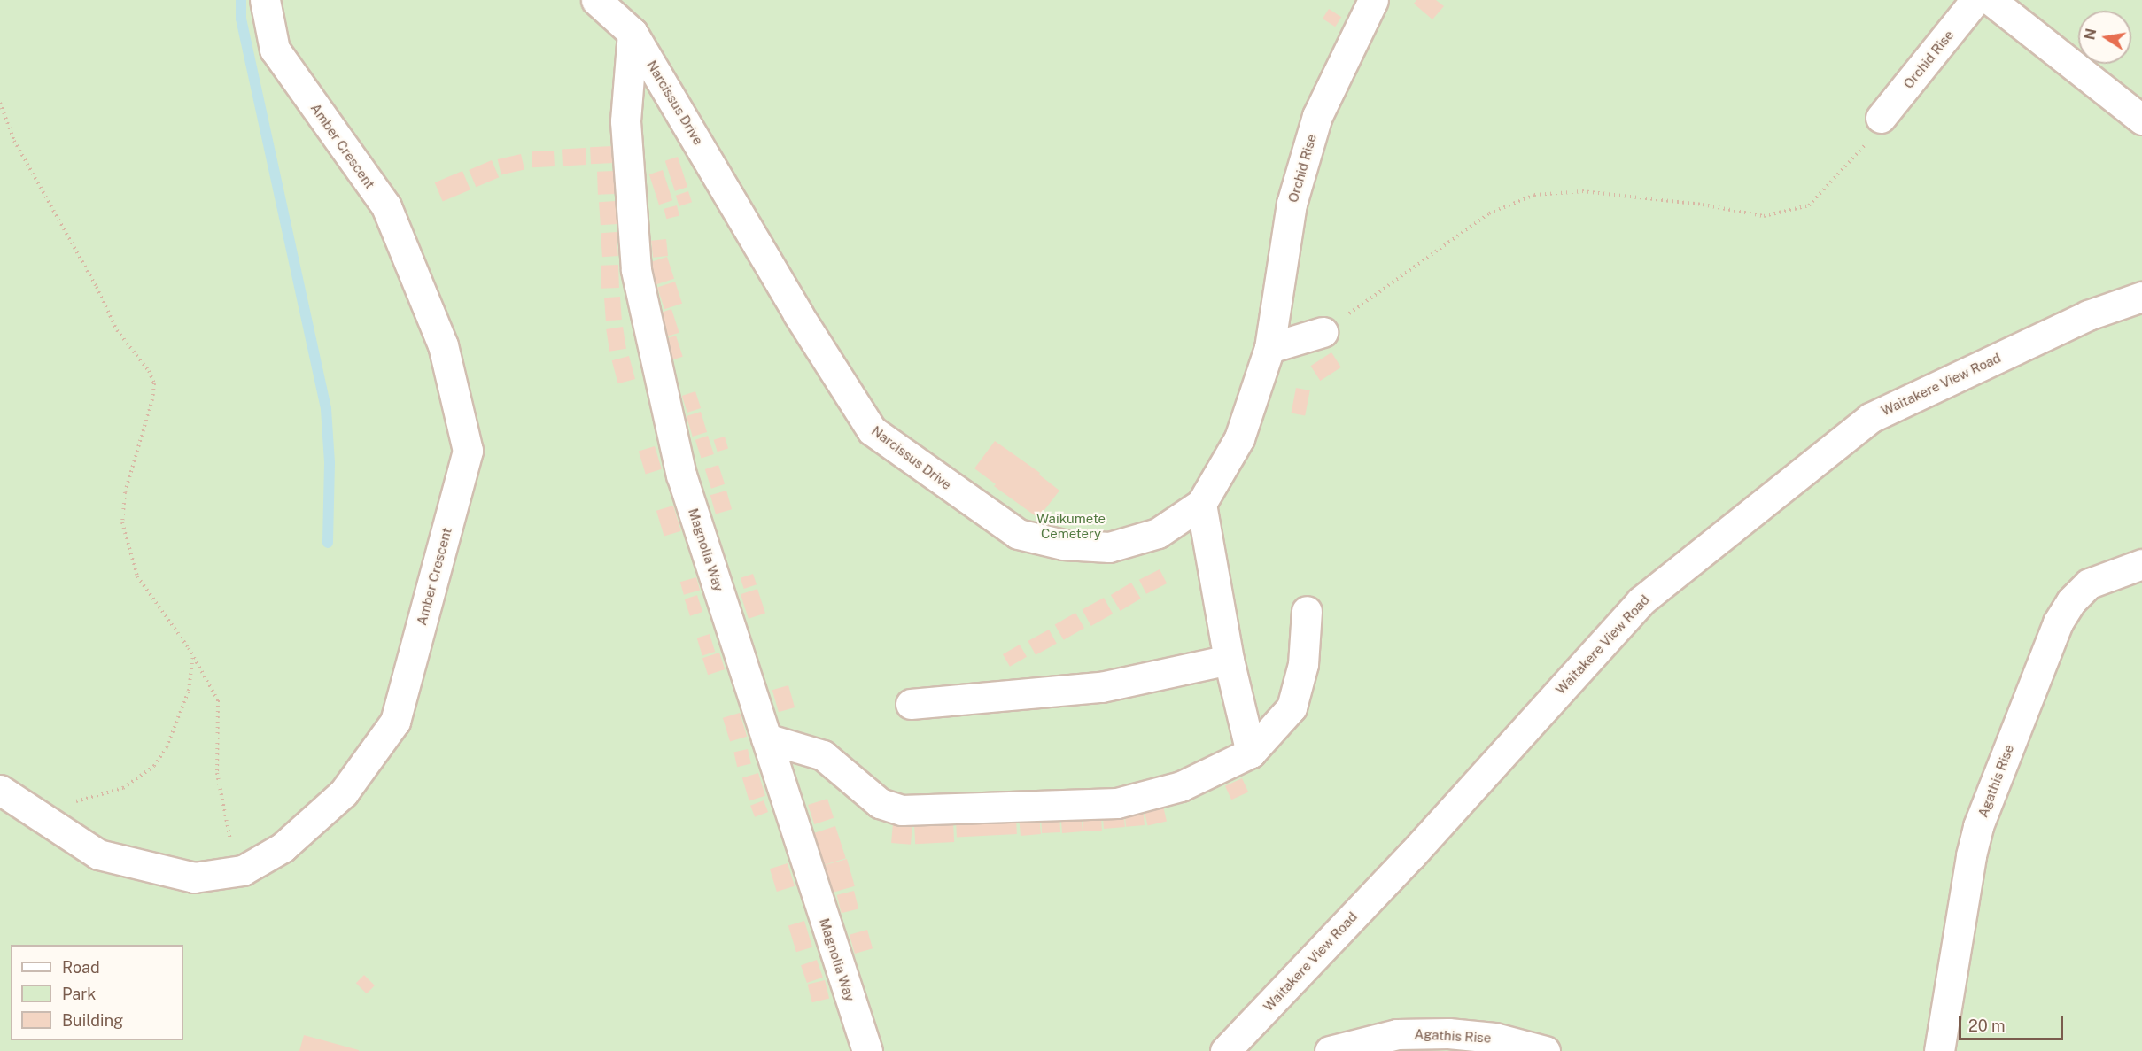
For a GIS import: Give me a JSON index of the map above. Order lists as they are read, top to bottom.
{
  "streets": {
    "lane": [
      "Orchid Rise",
      "Narcissus Drive",
      "Amber Crescent",
      "Waitakere View Road",
      "Magnolia Way",
      "Agathis Rise"
    ]
  },
  "crossings": [
    ["Orchid Rise", "Narcissus Drive"],
    ["Narcissus Drive", "Magnolia Way"]
  ],
  "parks": ["Waikumete Cemetery"],
  "legend": ["Road", "Park", "Building"],
  "scale_bar": "20 m",
  "north": "left"
}
